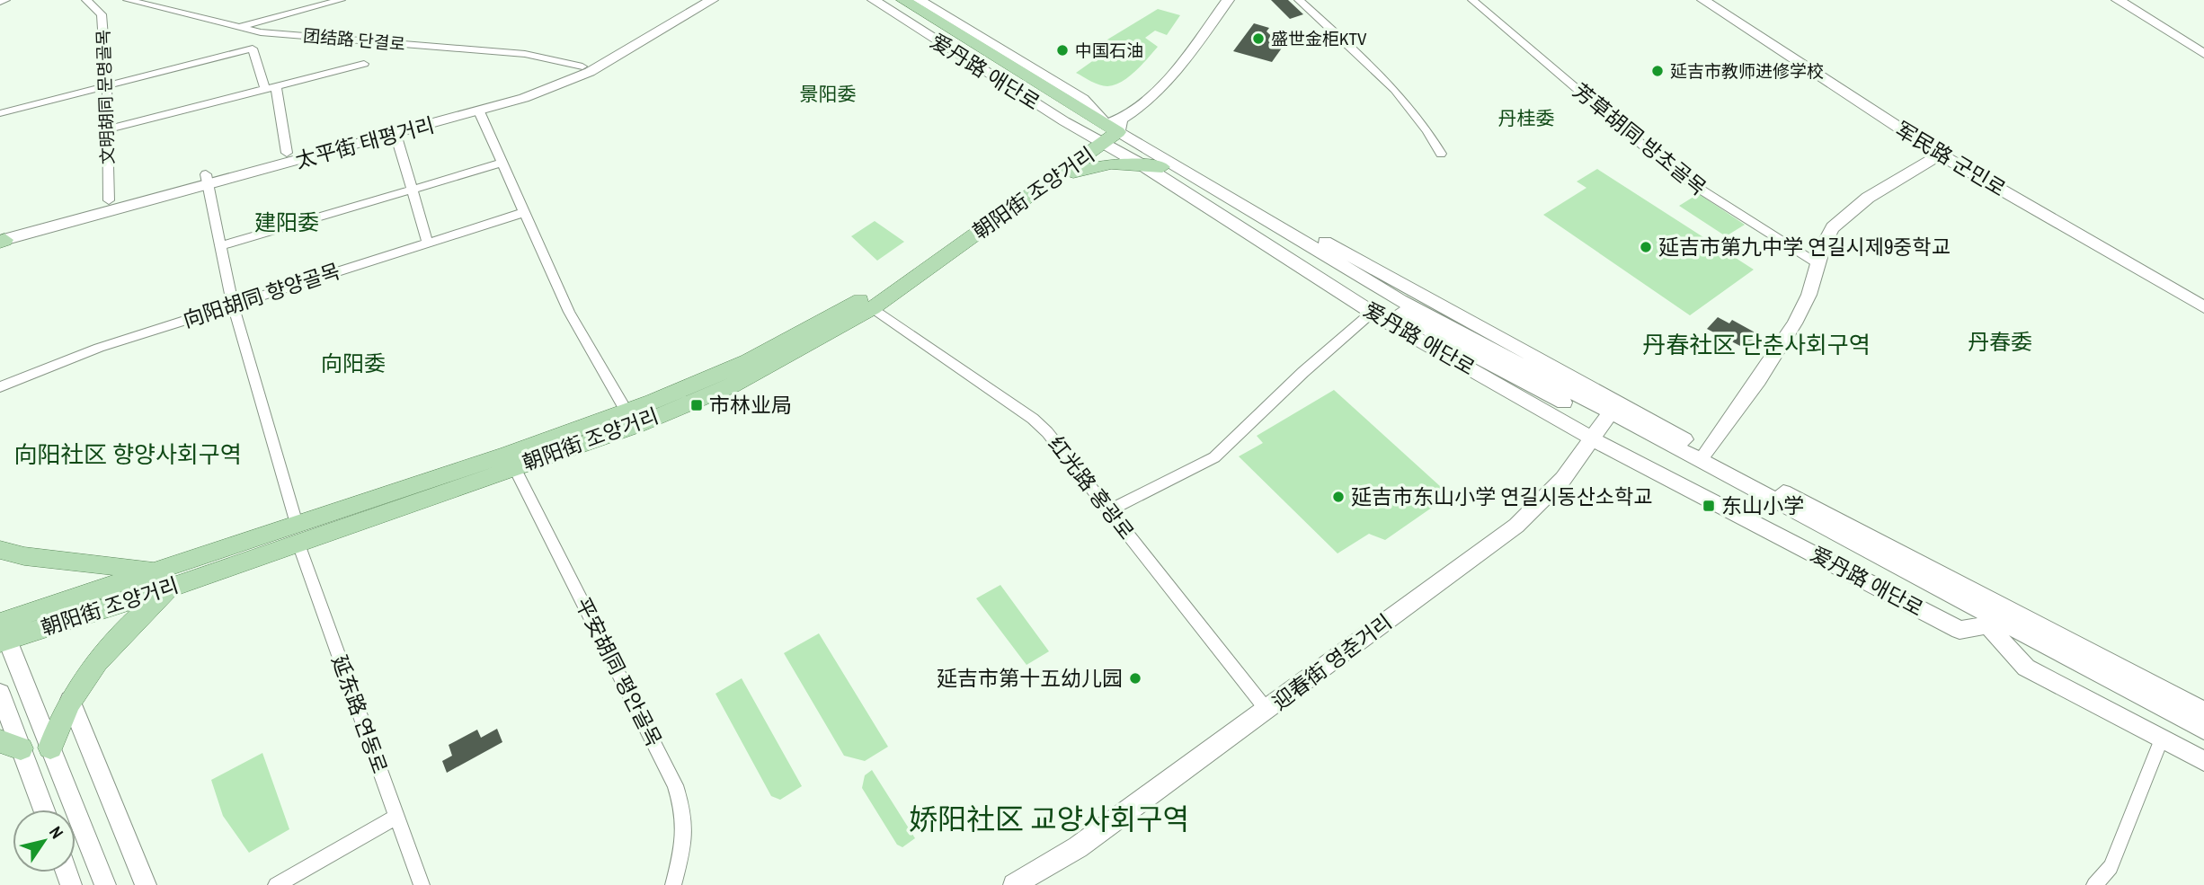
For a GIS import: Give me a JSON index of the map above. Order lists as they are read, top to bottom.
{
  "streets": {
    "main road": [
      "爱丹路 애단로",
      "太平街 태평거리",
      "军民路 군민로",
      "朝阳街 조양거리",
      "迎春街 영춘거리"
    ],
    "street": [
      "团结路 단결로",
      "文明胡同 문명골목",
      "芳草胡同 방초골목",
      "向阳胡同 향양골목",
      "红光路 홍광로",
      "平安胡同 평안골목",
      "延东路 연동로"
    ]
  },
  "crossings": [
    ["团结路 단결로", "太平街 태평거리"],
    ["爱丹路 애단로", "朝阳街 조양거리"],
    ["爱丹路 애단로", "迎春街 영춘거리"],
    ["文明胡同 문명골목", "太平街 태평거리"],
    ["太平街 태평거리", "延东路 연동로"],
    ["朝阳街 조양거리", "红光路 홍광로"],
    ["朝阳街 조양거리", "平安胡同 평안골목"],
    ["朝阳街 조양거리", "延东路 연동로"],
    ["向阳胡同 향양골목", "延东路 연동로"],
    ["红光路 홍광로", "迎春街 영춘거리"]
  ],
  "districts": [
    "景阳委",
    "丹桂委",
    "建阳委",
    "丹春委",
    "丹春社区 단춘사회구역",
    "向阳委",
    "向阳社区 향양사회구역",
    "娇阳社区 교양사회구역"
  ],
  "places": {
    "other": [
      "盛世金柜KTV",
      "中国石油",
      "延吉市教师进修学校",
      "延吉市第九中学 연길시제9중학교",
      "延吉市东山小学 연길시동산소학교",
      "延吉市第十五幼儿园"
    ],
    "transit": ["市林业局", "东山小学"]
  },
  "north": "top right"
}
